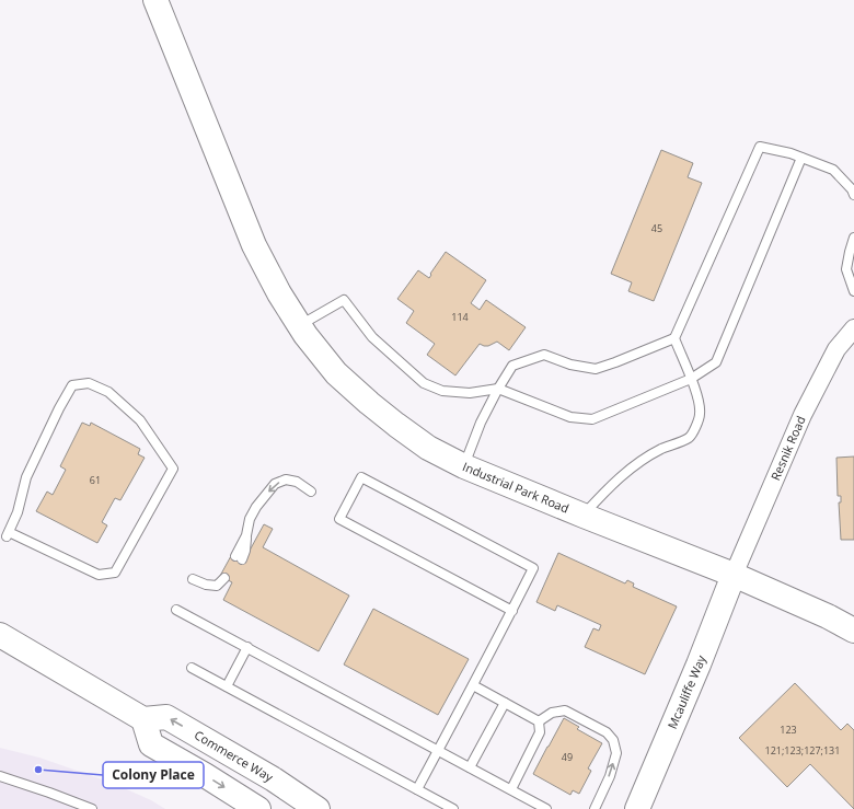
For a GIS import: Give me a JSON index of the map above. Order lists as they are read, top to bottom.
{
  "streets": {
    "street": [
      "Resnik Road",
      "Industrial Park Road",
      "Mcauliffe Way",
      "Commerce Way"
    ]
  },
  "crossings": [
    ["Resnik Road", "Industrial Park Road"],
    ["Resnik Road", "Mcauliffe Way"],
    ["Industrial Park Road", "Mcauliffe Way"]
  ],
  "places": ["Colony Place"],
  "house_numbers": [
    "45",
    "114",
    "61",
    "123",
    "121;123;127;131",
    "49"
  ]
}
